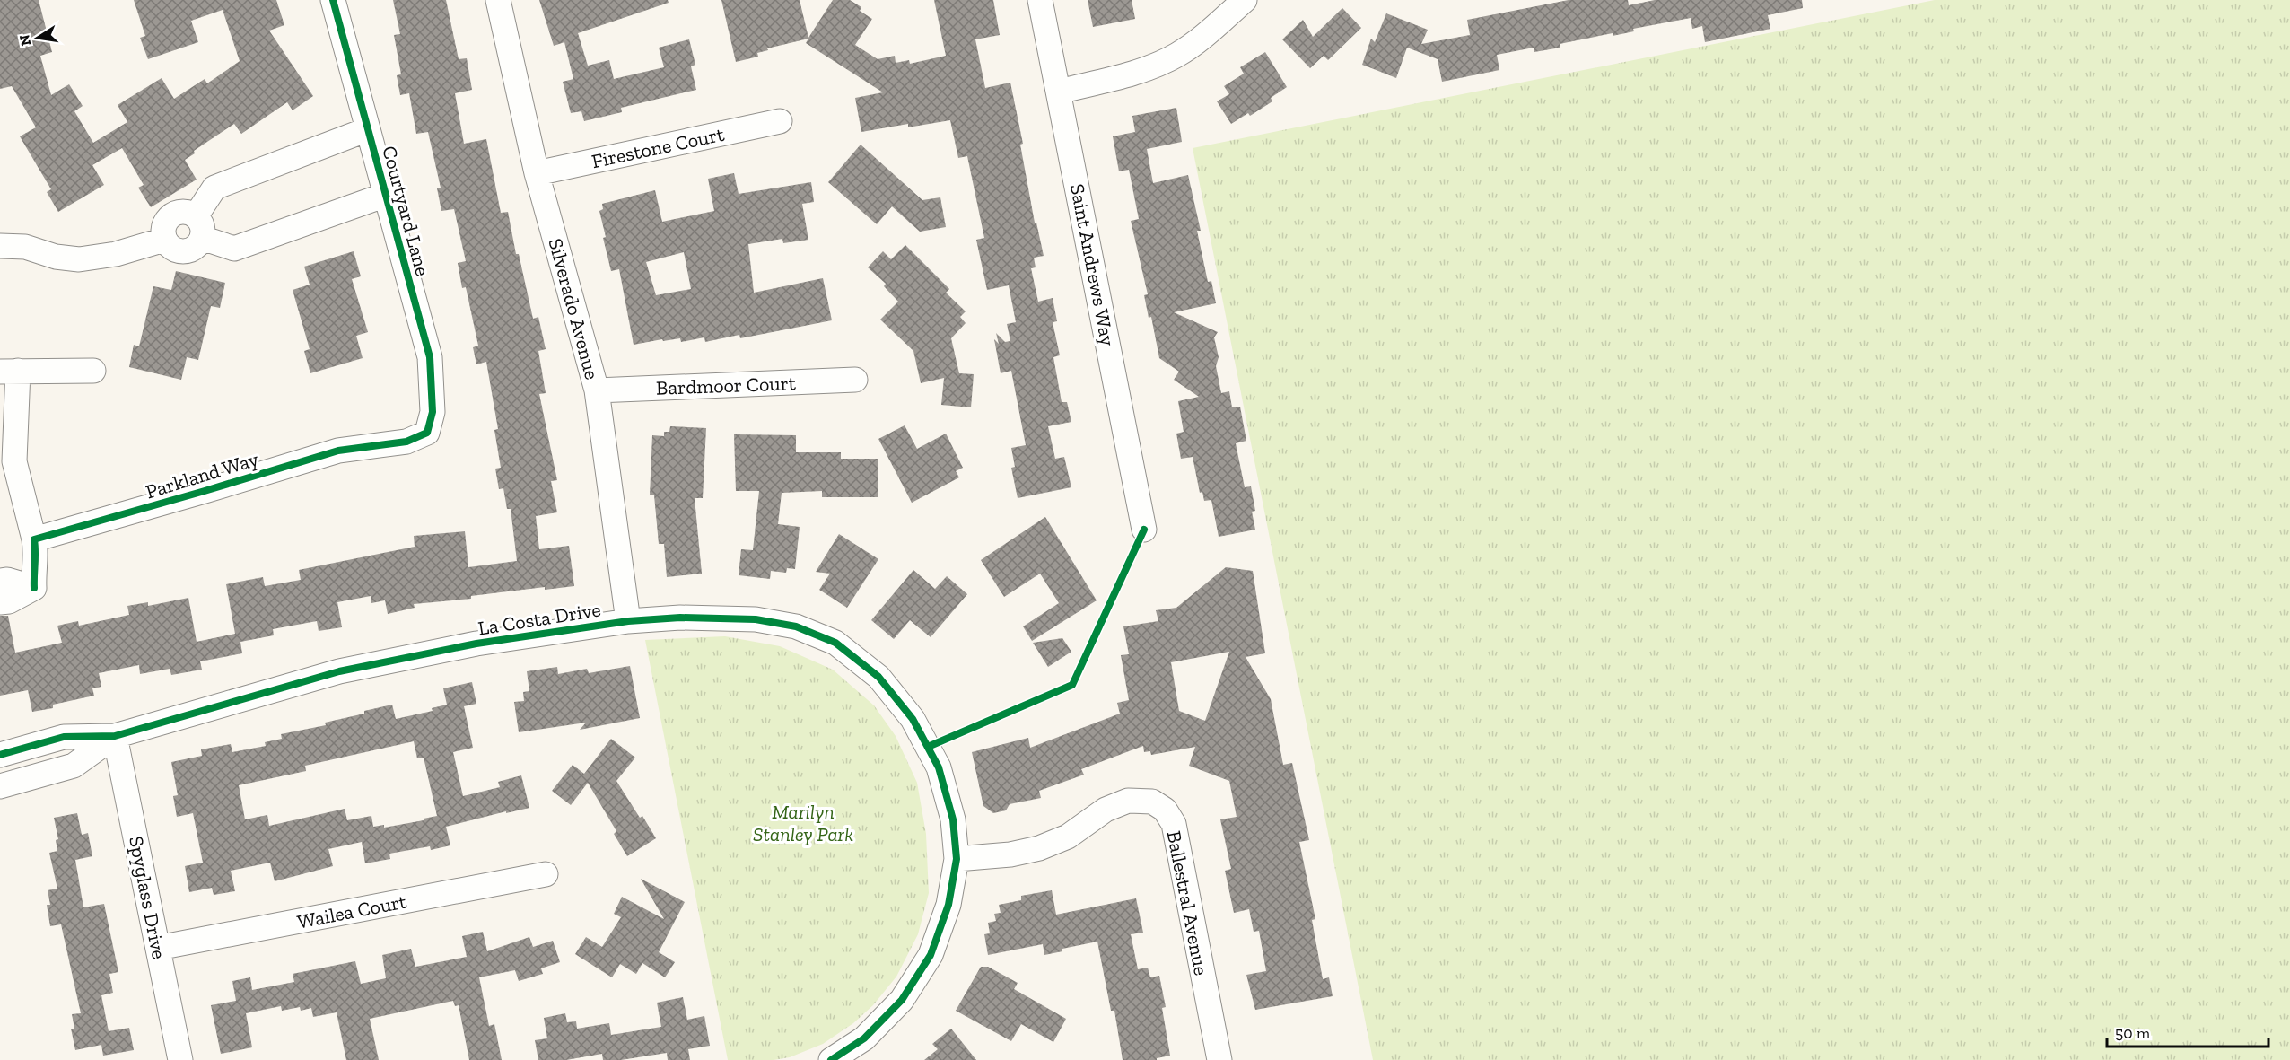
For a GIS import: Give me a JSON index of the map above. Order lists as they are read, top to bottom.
{
  "streets": {
    "street": [
      "Firestone Court",
      "Courtyard Lane",
      "Saint Andrews Way",
      "Silverado Avenue",
      "Bardmoor Court",
      "Parkland Way",
      "La Costa Drive",
      "Spyglass Drive",
      "Ballestral Avenue",
      "Wailea Court"
    ]
  },
  "crossings": [
    ["Firestone Court", "Silverado Avenue"],
    ["Courtyard Lane", "Parkland Way"],
    ["Silverado Avenue", "Bardmoor Court"],
    ["Silverado Avenue", "La Costa Drive"],
    ["La Costa Drive", "Spyglass Drive"],
    ["La Costa Drive", "Ballestral Avenue"],
    ["Spyglass Drive", "Wailea Court"]
  ],
  "parks": ["Marilyn Stanley Park"],
  "scale_bar": "50 m",
  "north": "left"
}
